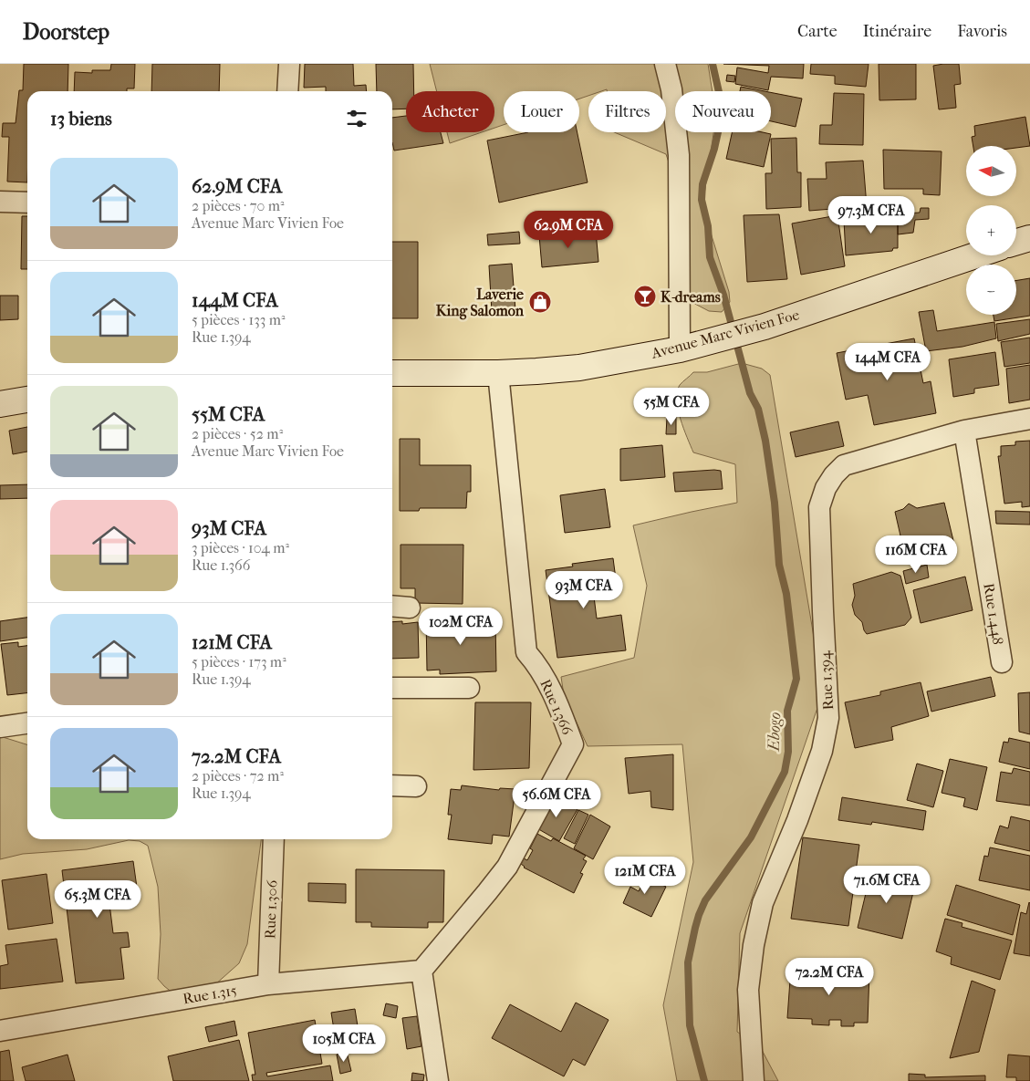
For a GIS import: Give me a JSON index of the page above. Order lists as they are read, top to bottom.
{
  "streets": {
    "main road": ["Avenue Marc Vivien Foe"],
    "street": [
      "Rue 1.448",
      "Rue 1.394",
      "Rue 1.366",
      "Rue 1.306",
      "Rue 1.315"
    ]
  },
  "crossings": [
    ["Avenue Marc Vivien Foe", "Rue 1.366"],
    ["Rue 1.448", "Rue 1.394"],
    ["Rue 1.366", "Rue 1.315"],
    ["Rue 1.306", "Rue 1.315"]
  ],
  "water": ["Ebogo"],
  "places": {
    "bar": ["K-dreams"],
    "shop": ["Laverie King Salomon"]
  },
  "north": "left",
  "page": {
    "header": "Doorstep",
    "nav": ["Carte", "Itinéraire", "Favoris"],
    "chip": [
      "Acheter",
      "Louer",
      "Filtres",
      "Nouveau"
    ],
    "heading": "13 biens",
    "map_buttons": ["+", "−"],
    "list": [
      {
        "name": "62.9M CFA",
        "note": "2 pièces · 70 m² · Avenue Marc Vivien Foe"
      },
      {
        "name": "144M CFA",
        "note": "5 pièces · 133 m² · Rue 1.394"
      },
      {
        "name": "55M CFA",
        "note": "2 pièces · 52 m² · Avenue Marc Vivien Foe"
      },
      {
        "name": "93M CFA",
        "note": "3 pièces · 104 m² · Rue 1.366"
      },
      {
        "name": "121M CFA",
        "note": "5 pièces · 173 m² · Rue 1.394"
      },
      {
        "name": "72.2M CFA",
        "note": "2 pièces · 72 m² · Rue 1.394"
      }
    ],
    "price": [
      "97.3M CFA",
      "62.9M CFA",
      "144M CFA",
      "55M CFA",
      "116M CFA",
      "93M CFA",
      "102M CFA",
      "56.6M CFA",
      "121M CFA",
      "71.6M CFA",
      "65.3M CFA",
      "72.2M CFA",
      "105M CFA"
    ]
  }
}
